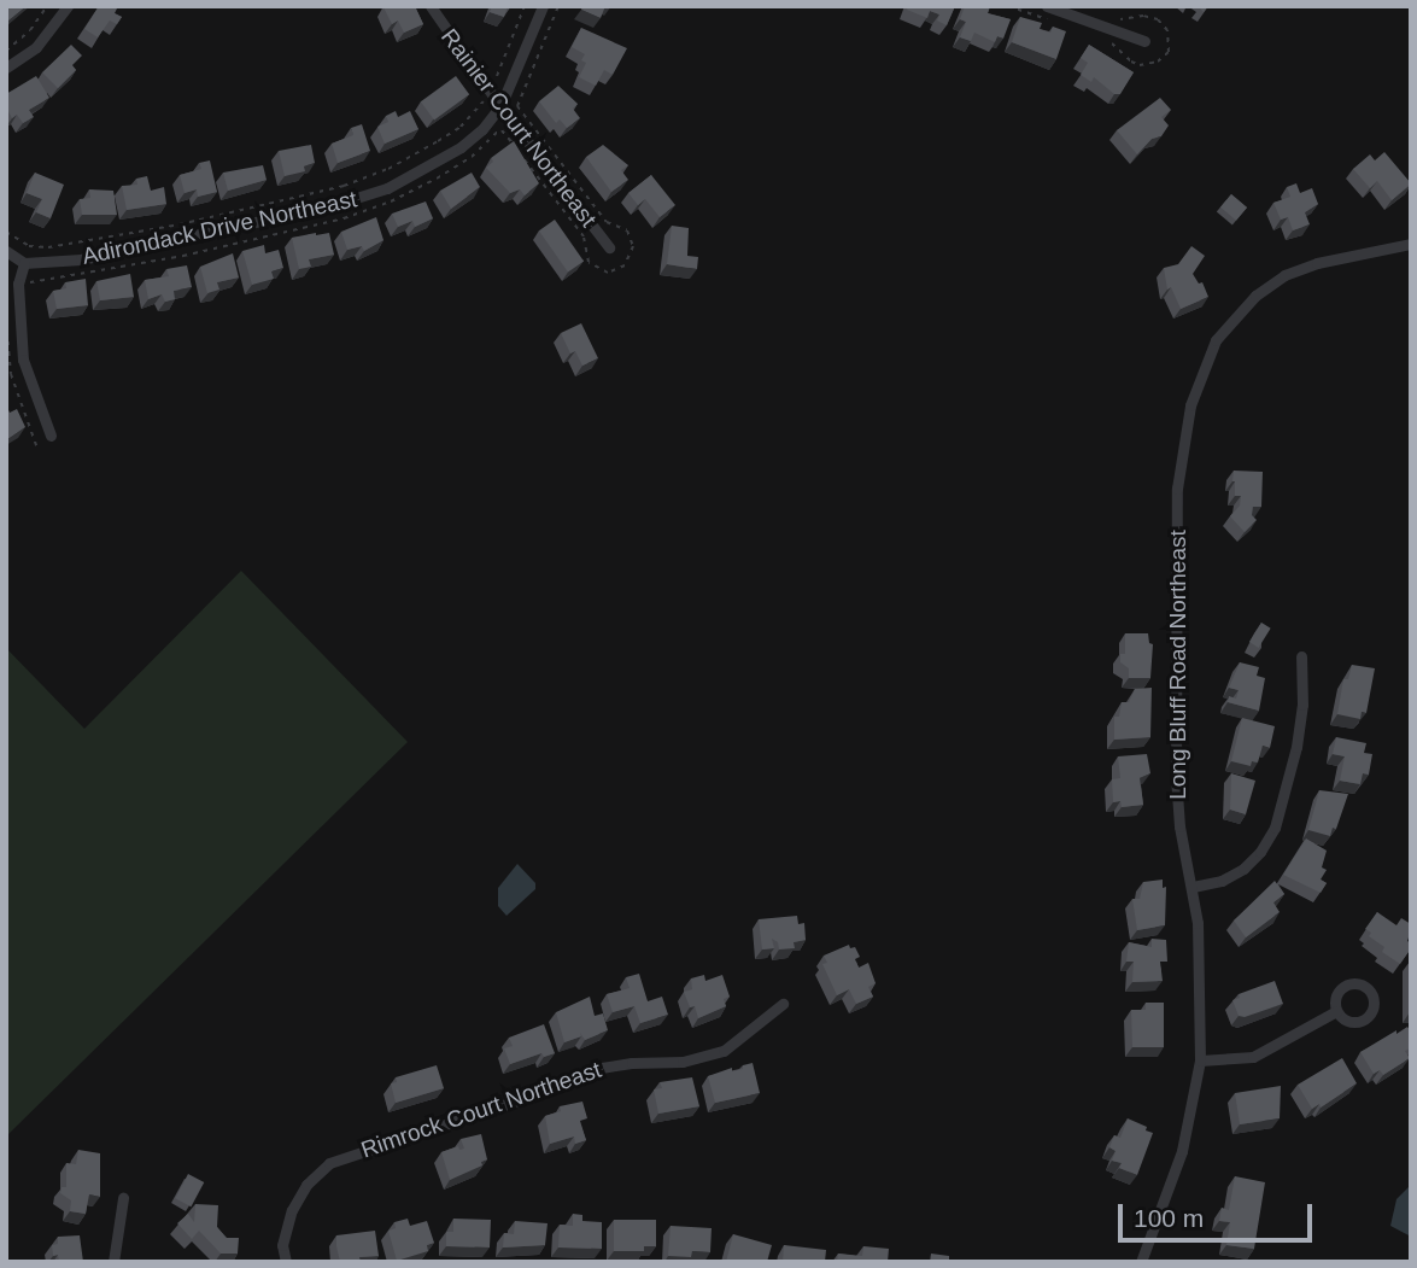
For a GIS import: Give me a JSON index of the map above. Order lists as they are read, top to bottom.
{
  "streets": {
    "street": [
      "Rainier Court Northeast",
      "Adirondack Drive Northeast",
      "Long Bluff Road Northeast",
      "Rimrock Court Northeast"
    ]
  },
  "crossings": [
    ["Rainier Court Northeast", "Adirondack Drive Northeast"]
  ],
  "scale_bar": "100 m"
}
